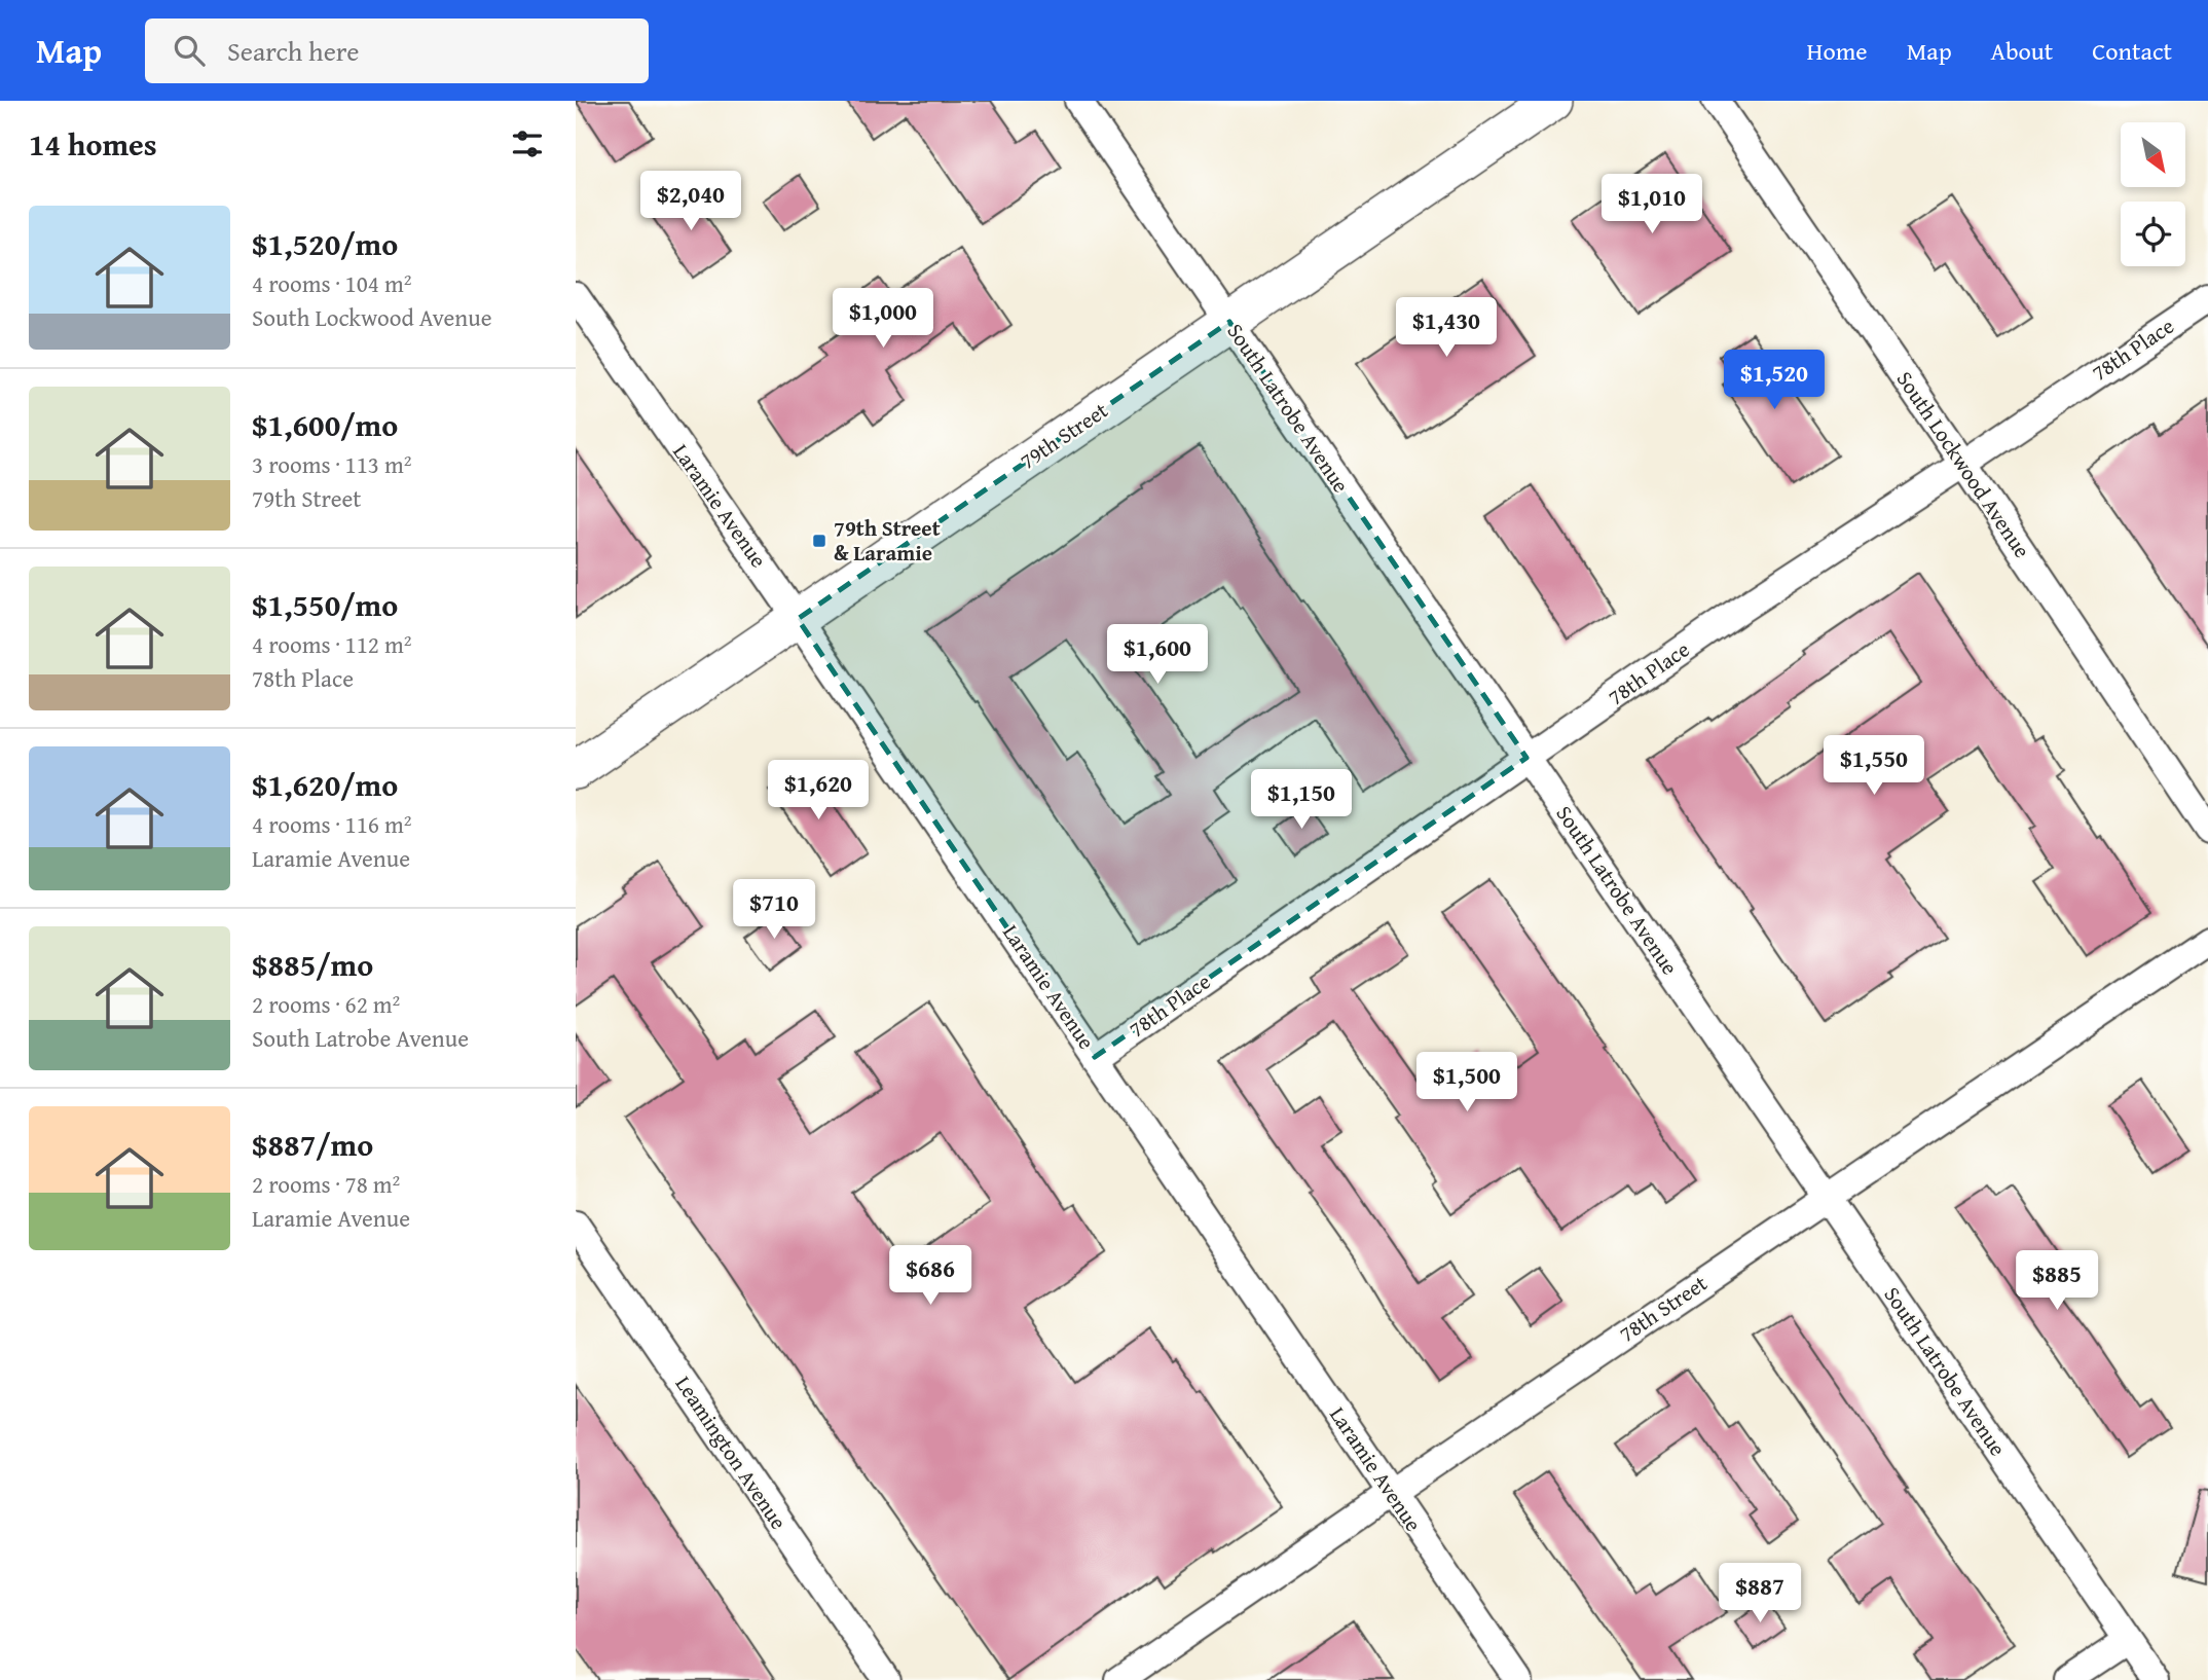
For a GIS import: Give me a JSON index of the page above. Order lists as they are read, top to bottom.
{
  "streets": {
    "main road": ["79th Street"],
    "street": [
      "78th Place",
      "South Latrobe Avenue",
      "South Lockwood Avenue",
      "Laramie Avenue",
      "78th Street",
      "Leamington Avenue"
    ]
  },
  "crossings": [
    ["78th Place", "South Latrobe Avenue"],
    ["78th Place", "South Lockwood Avenue"],
    ["78th Place", "Laramie Avenue"],
    ["South Latrobe Avenue", "79th Street"],
    ["South Latrobe Avenue", "78th Street"],
    ["79th Street", "Laramie Avenue"],
    ["Laramie Avenue", "78th Street"]
  ],
  "places": {
    "transit": ["79th Street & Laramie"]
  },
  "north": "bottom right",
  "page": {
    "header": "Map",
    "search": "Search here",
    "nav": [
      "Home",
      "Map",
      "About",
      "Contact"
    ],
    "heading": "14 homes",
    "price": [
      "$2,040",
      "$1,010",
      "$1,000",
      "$1,430",
      "$1,520",
      "$1,600",
      "$1,550",
      "$1,620",
      "$1,150",
      "$710",
      "$1,500",
      "$686",
      "$885",
      "$887"
    ],
    "list": [
      {
        "name": "$1,520/mo",
        "note": "4 rooms · 104 m² · South Lockwood Avenue"
      },
      {
        "name": "$1,600/mo",
        "note": "3 rooms · 113 m² · 79th Street"
      },
      {
        "name": "$1,550/mo",
        "note": "4 rooms · 112 m² · 78th Place"
      },
      {
        "name": "$1,620/mo",
        "note": "4 rooms · 116 m² · Laramie Avenue"
      },
      {
        "name": "$885/mo",
        "note": "2 rooms · 62 m² · South Latrobe Avenue"
      },
      {
        "name": "$887/mo",
        "note": "2 rooms · 78 m² · Laramie Avenue"
      }
    ]
  }
}
